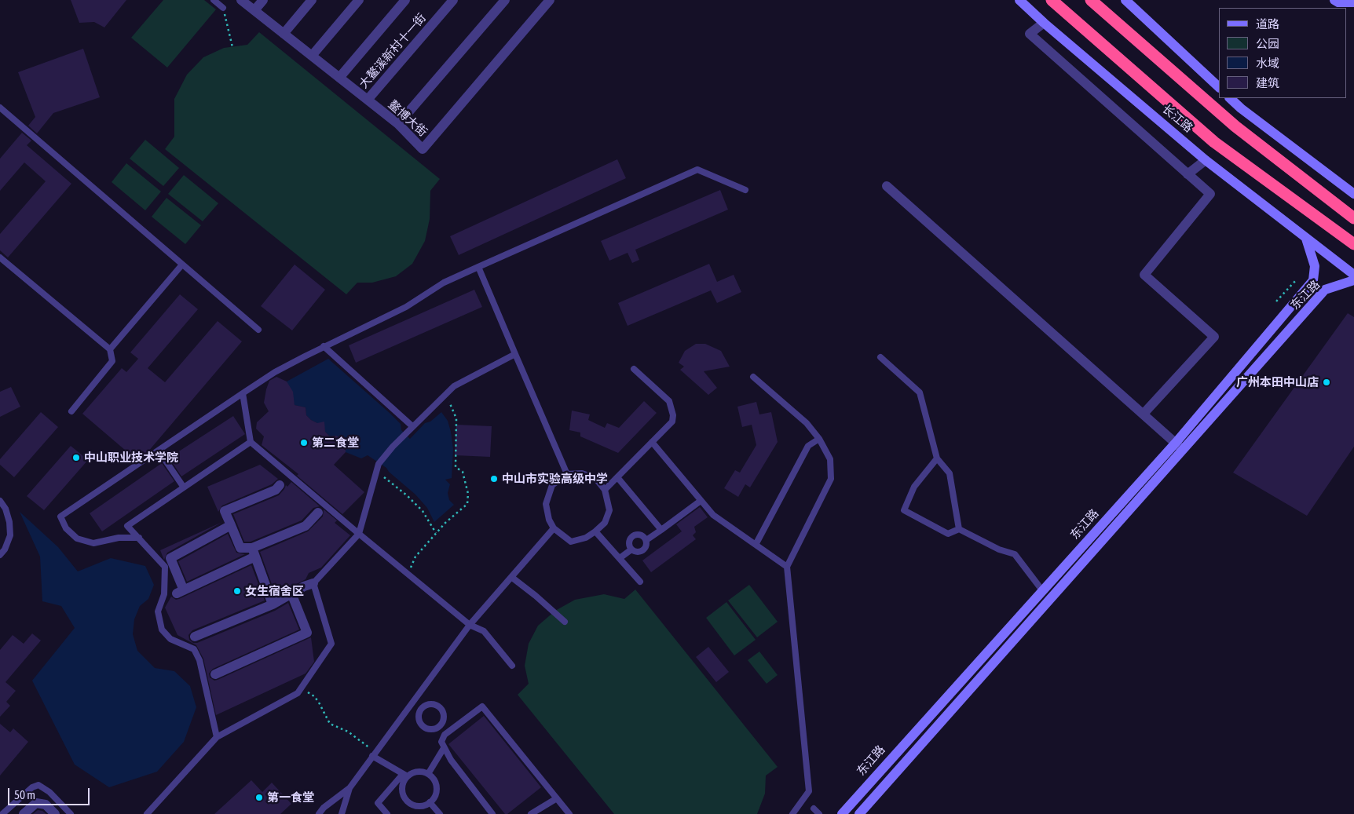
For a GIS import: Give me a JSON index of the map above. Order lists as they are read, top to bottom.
{
  "streets": {
    "highway": ["长江路"],
    "street": ["大鳌溪新村十一街", "鳌博大街", "东江路"]
  },
  "crossings": [
    ["大鳌溪新村十一街", "鳌博大街"],
    ["长江路", "东江路"]
  ],
  "places": [
    "广州本田中山店",
    "第二食堂",
    "中山职业技术学院",
    "中山市实验高级中学",
    "女生宿舍区",
    "第一食堂"
  ],
  "legend": [
    "道路",
    "公园",
    "水域",
    "建筑"
  ],
  "scale_bar": "50 m"
}
